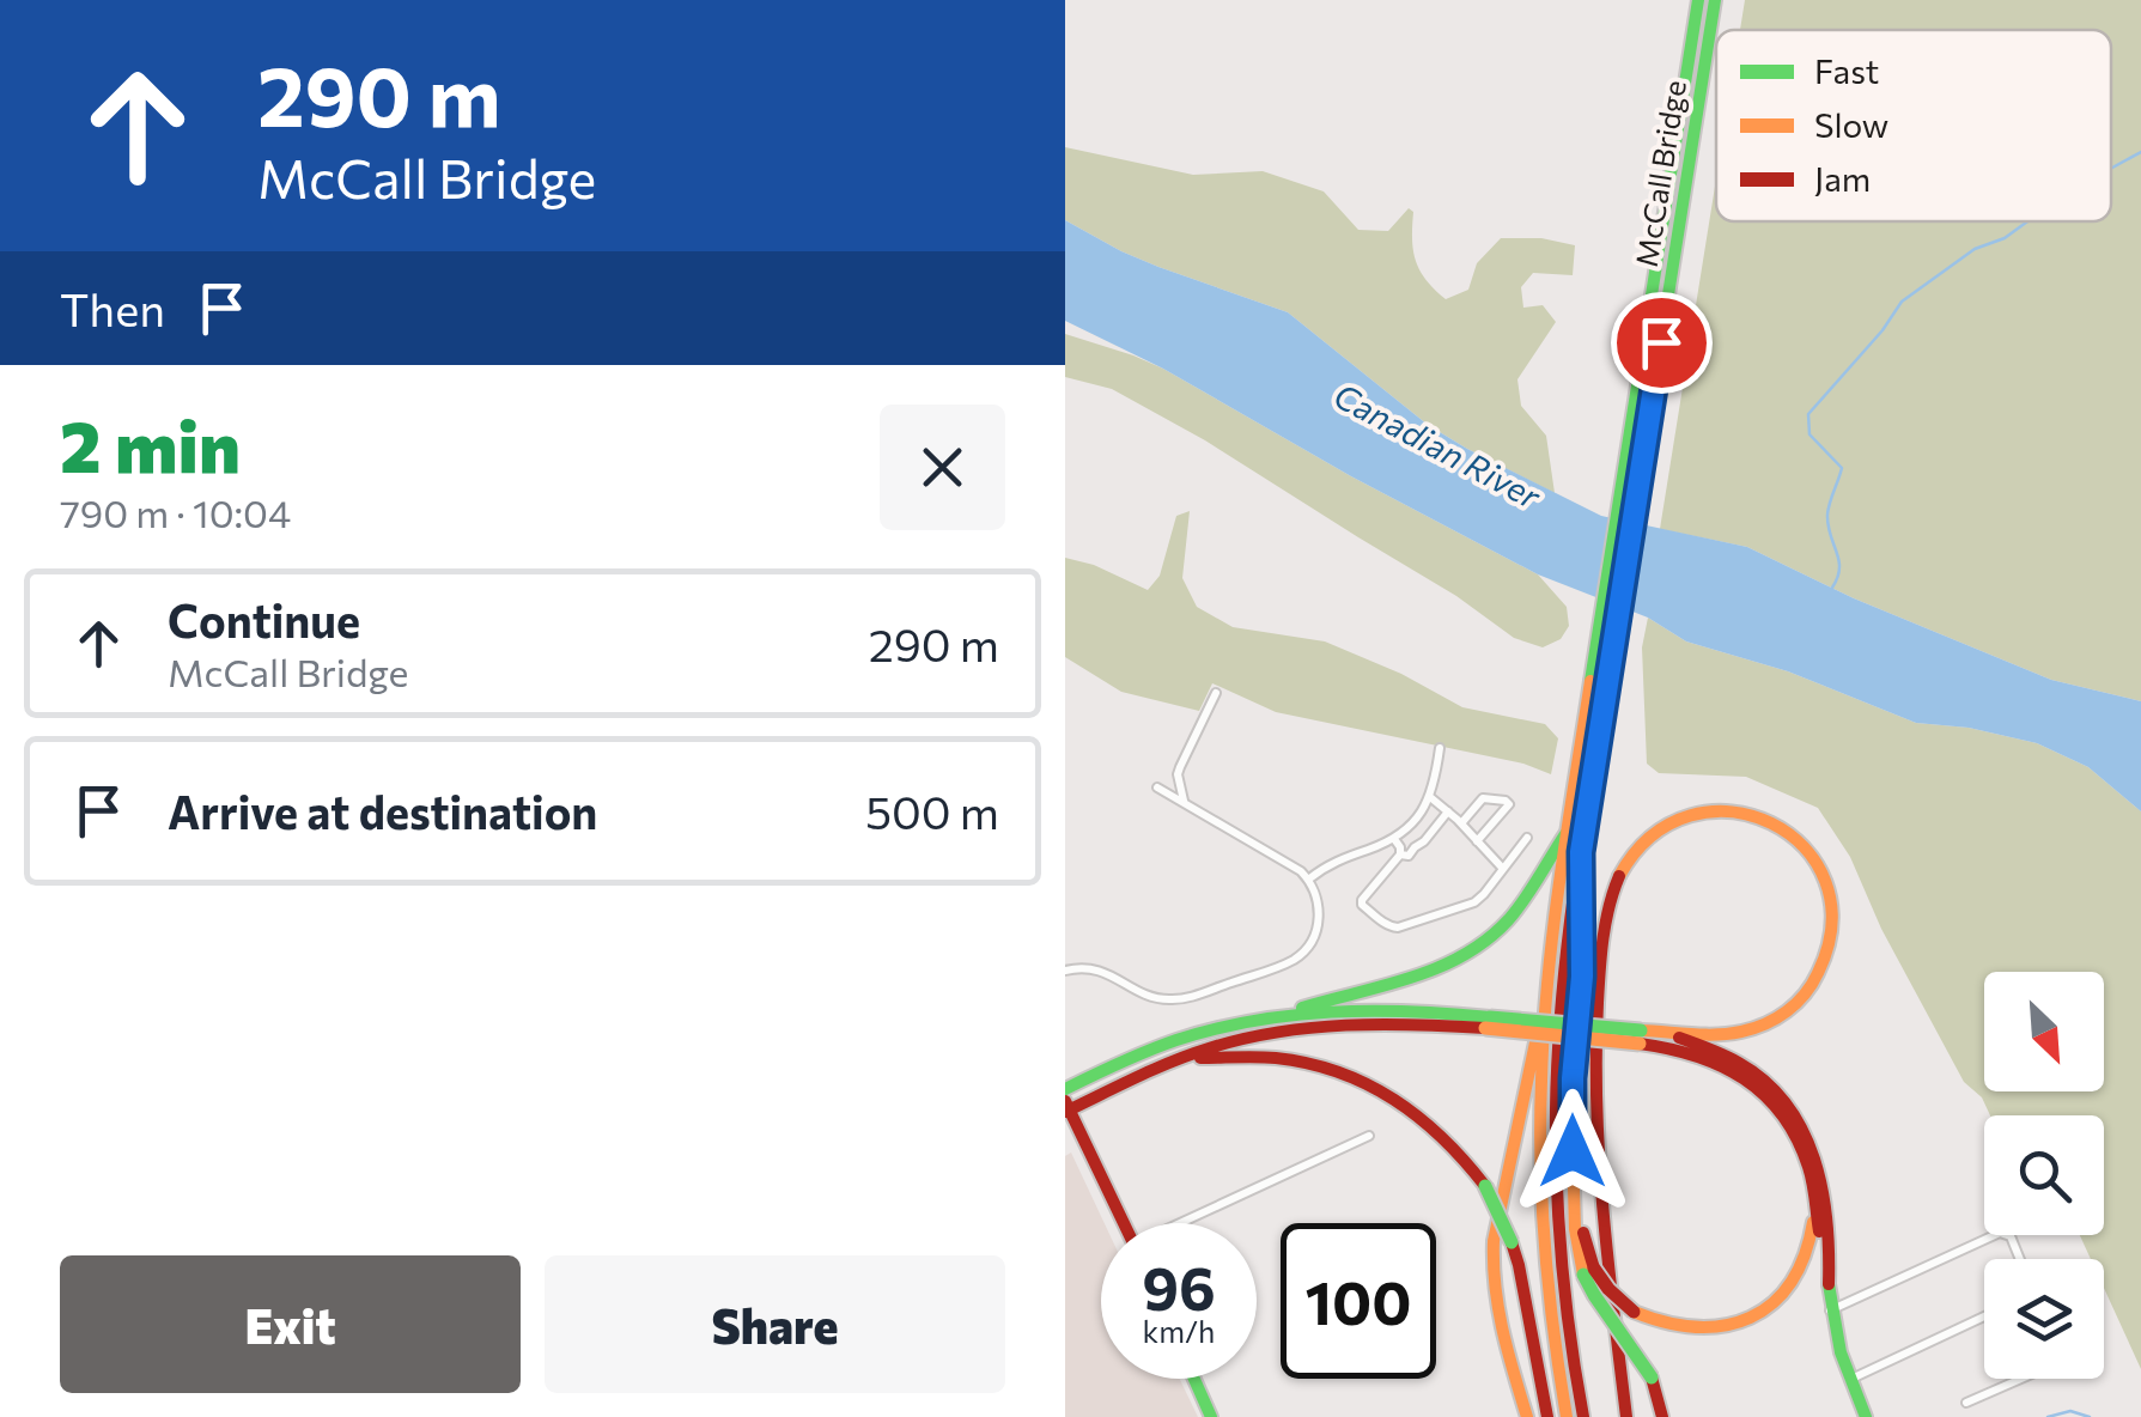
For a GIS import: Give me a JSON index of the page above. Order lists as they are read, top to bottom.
{
  "streets": {
    "main road": ["McCall Bridge"]
  },
  "water": ["Canadian River"],
  "legend": ["Fast", "Slow", "Jam"],
  "north": "bottom right",
  "page": {
    "turn": ["290 m", "McCall Bridge"],
    "then": "Then",
    "heading": ["2 min", "790 m · 10:04"],
    "list": [
      {
        "name": "Continue",
        "note": "McCall Bridge",
        "value": "290 m"
      },
      {
        "name": "Arrive at destination",
        "value": "500 m"
      }
    ],
    "speed": "96 km/h",
    "limit": "100",
    "buttons": ["Exit", "Share"]
  }
}
